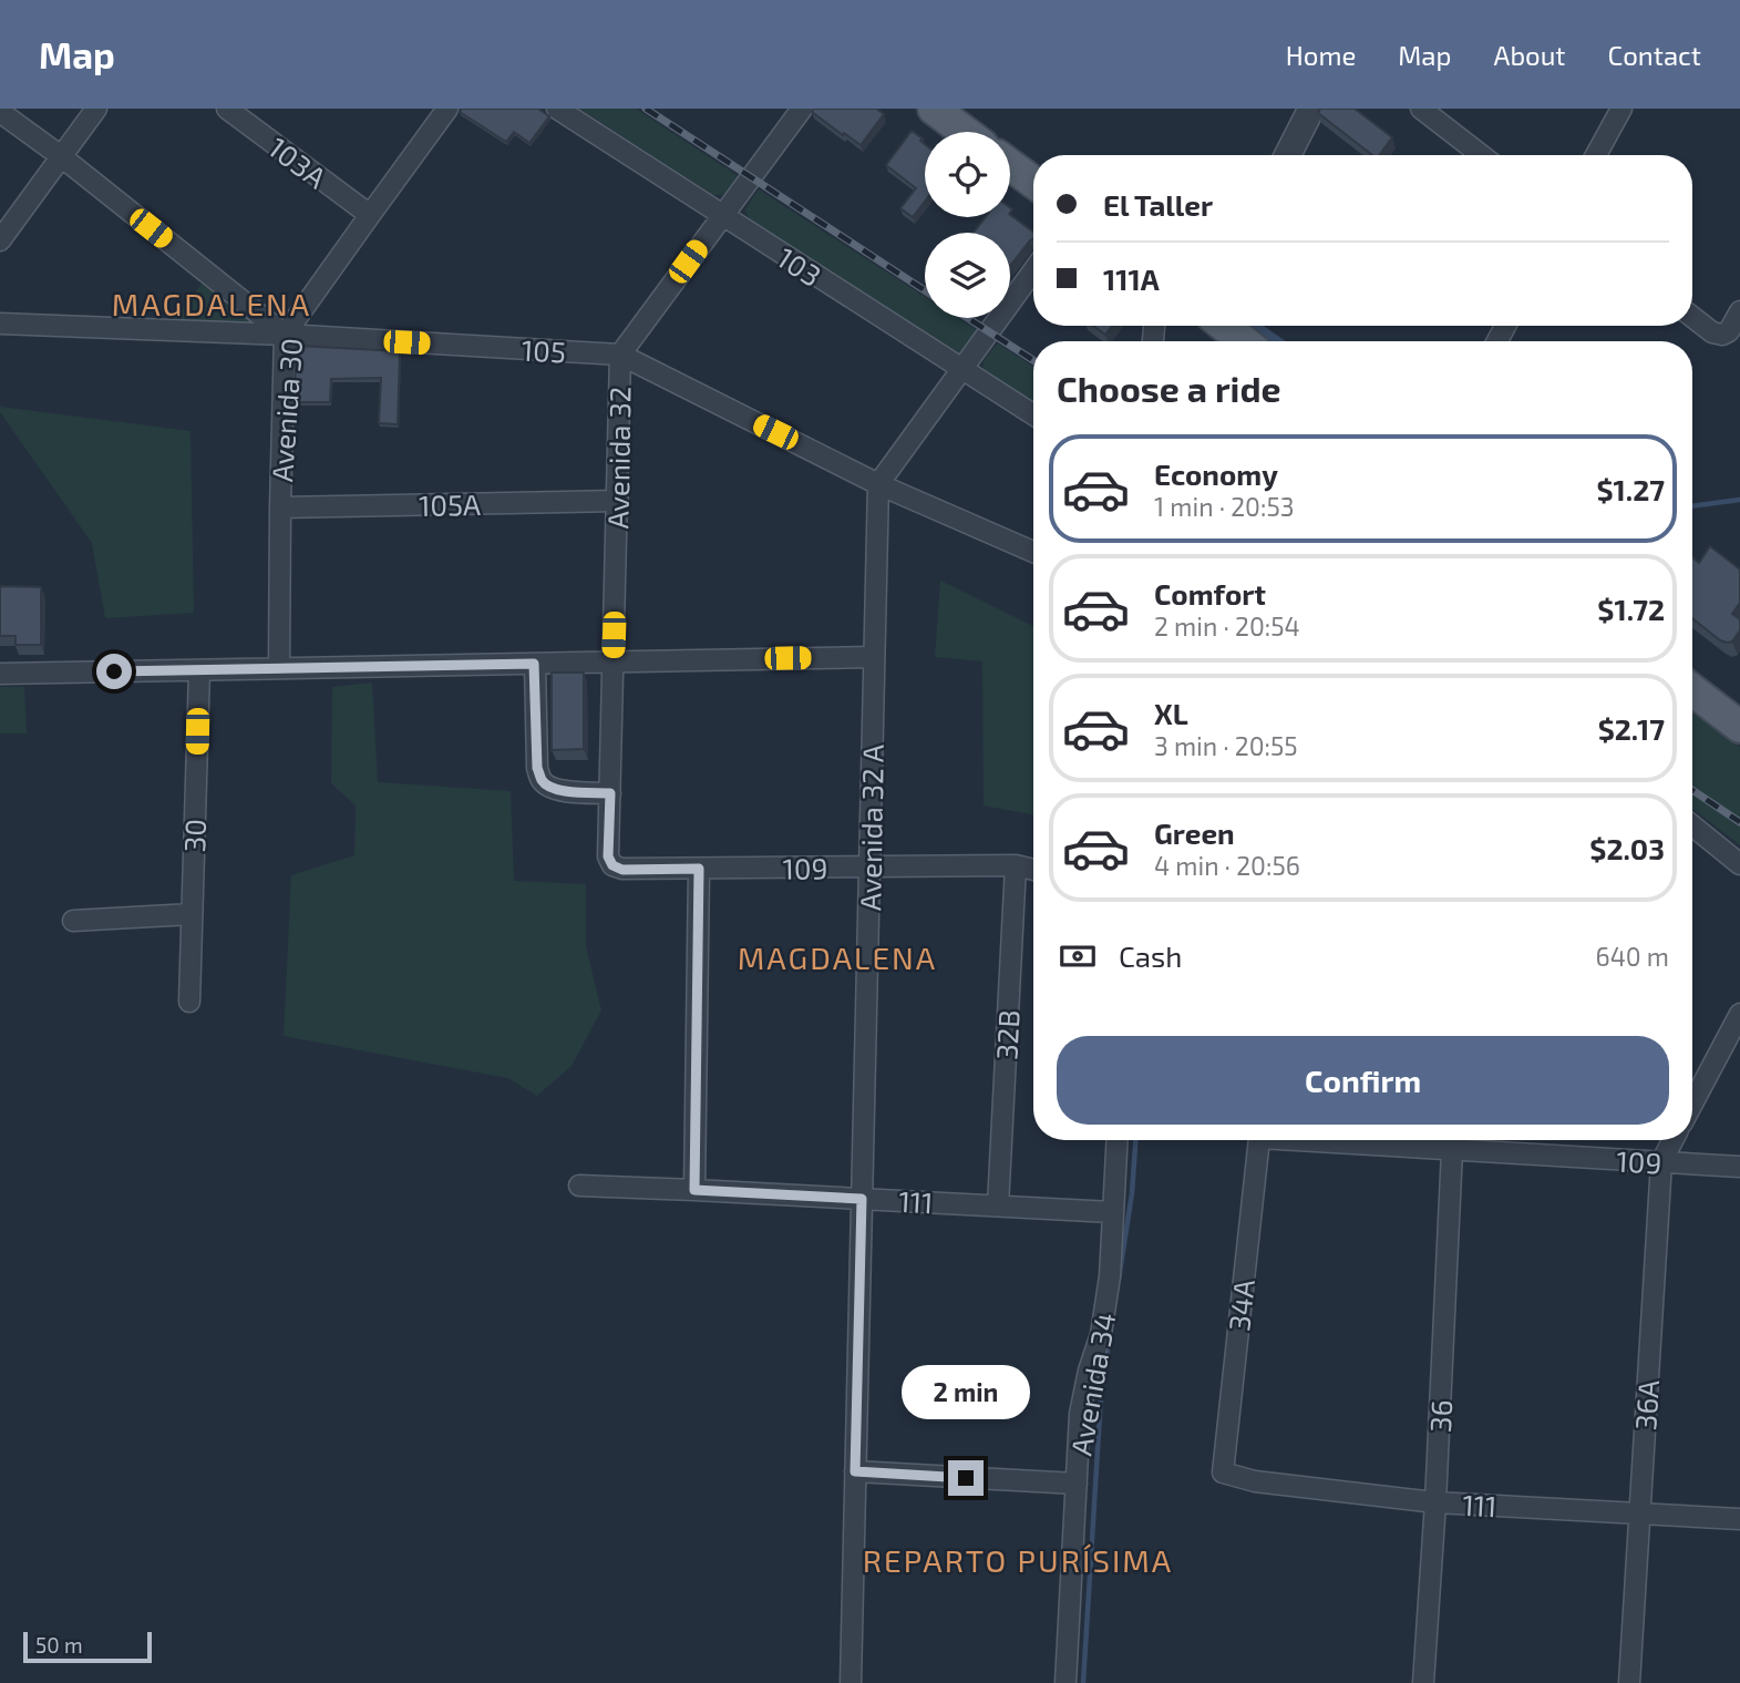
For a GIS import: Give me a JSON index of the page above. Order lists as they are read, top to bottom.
{
  "streets": {
    "street": [
      "103A",
      "103",
      "105",
      "Avenida 30",
      "Avenida 32",
      "105A",
      "Avenida 32 A",
      "30",
      "109",
      "32B",
      "111",
      "34A",
      "Avenida 34",
      "36A",
      "36"
    ]
  },
  "crossings": [
    ["103A", "Avenida 30"],
    ["103", "Avenida 32"],
    ["105", "Avenida 30"],
    ["105", "Avenida 32"],
    ["105", "Avenida 32 A"],
    ["Avenida 30", "105A"],
    ["Avenida 32", "105A"],
    ["Avenida 32", "109"],
    ["Avenida 32 A", "109"],
    ["Avenida 32 A", "111"],
    ["109", "32B"],
    ["109", "36A"],
    ["109", "36"],
    ["32B", "111"],
    ["111", "34A"],
    ["111", "Avenida 34"],
    ["111", "36A"],
    ["111", "36"]
  ],
  "districts": ["MAGDALENA", "MAGDALENA", "REPARTO PURÍSIMA"],
  "scale_bar": "50 m",
  "page": {
    "header": "Map",
    "nav": [
      "Home",
      "Map",
      "About",
      "Contact"
    ],
    "banner": ["El Taller", "111A"],
    "heading": "Choose a ride",
    "list": [
      {
        "name": "Economy",
        "note": "1 min · 20:53",
        "value": "$1.27"
      },
      {
        "name": "Comfort",
        "note": "2 min · 20:54",
        "value": "$1.72"
      },
      {
        "name": "XL",
        "note": "3 min · 20:55",
        "value": "$2.17"
      },
      {
        "name": "Green",
        "note": "4 min · 20:56",
        "value": "$2.03"
      }
    ],
    "pay": ["Cash", "640 m"],
    "buttons": "Confirm",
    "bubble": "2 min",
    "scale": "50 m"
  }
}
